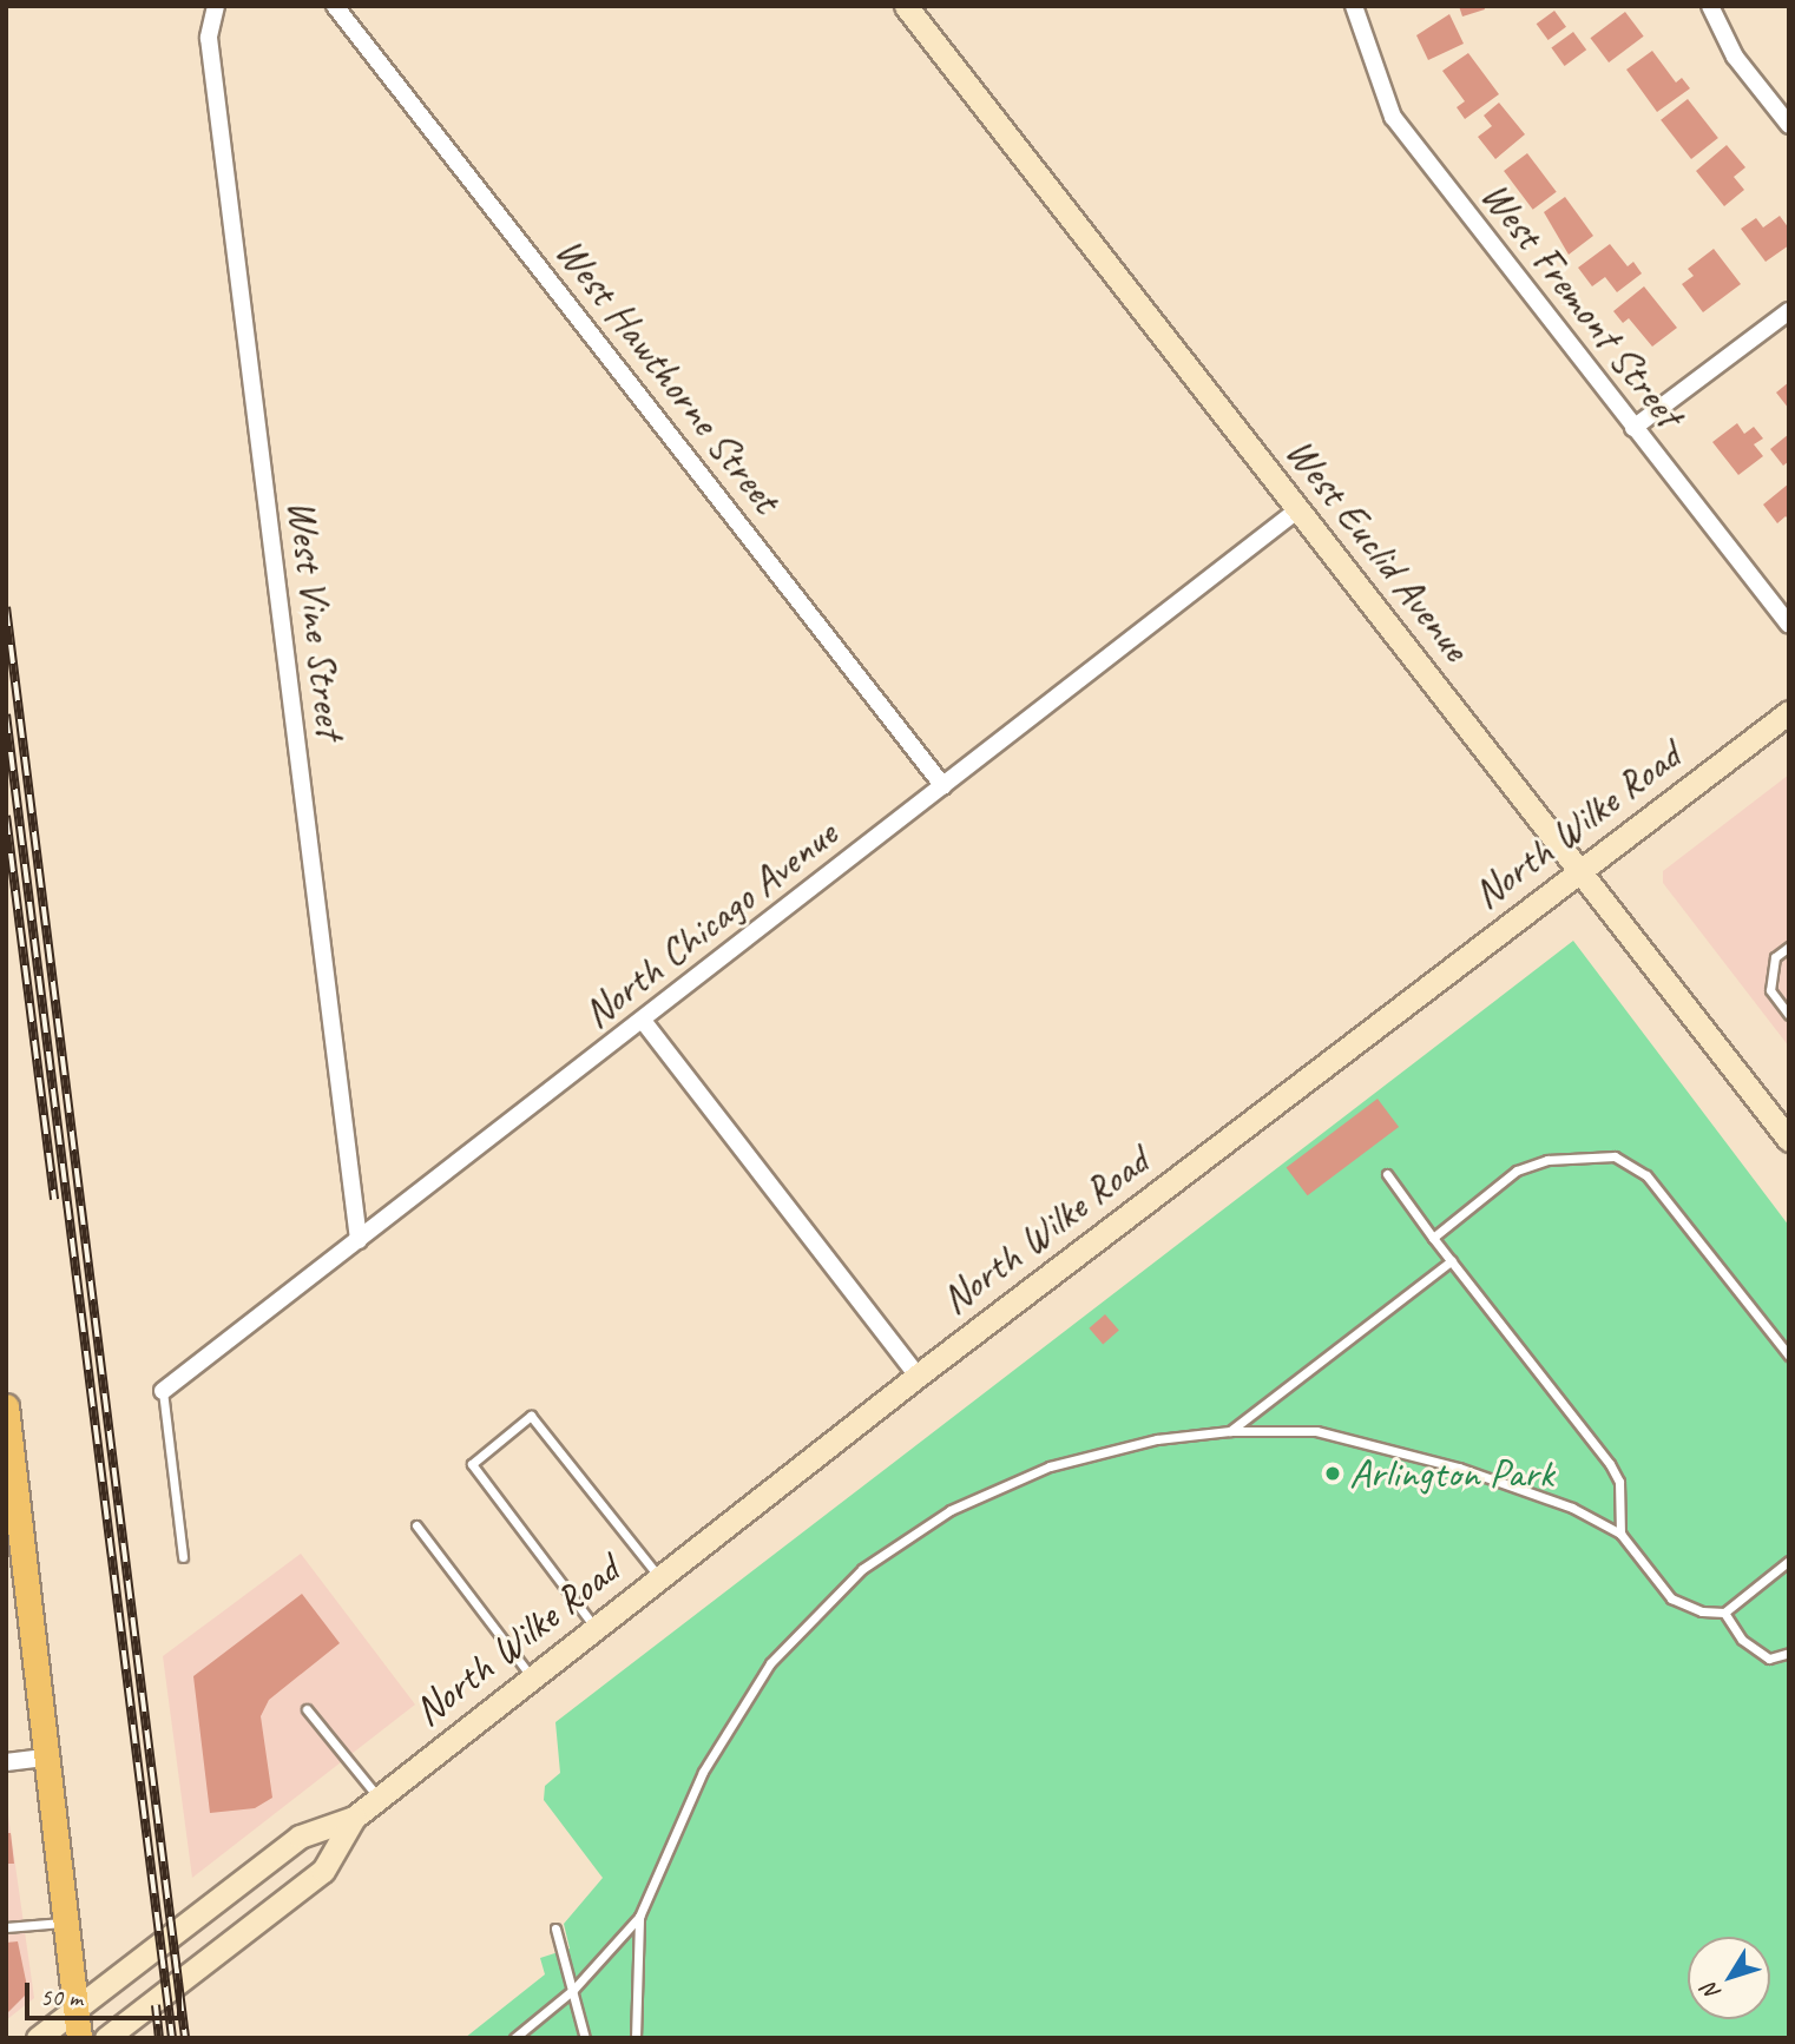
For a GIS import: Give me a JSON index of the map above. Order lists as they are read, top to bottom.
{
  "streets": {
    "main road": ["West Euclid Avenue", "North Wilke Road"],
    "street": [
      "West Fremont Street",
      "West Hawthorne Street",
      "West Vine Street",
      "North Chicago Avenue"
    ]
  },
  "crossings": [
    ["West Hawthorne Street", "North Chicago Avenue"],
    ["West Euclid Avenue", "North Wilke Road"],
    ["West Euclid Avenue", "North Chicago Avenue"],
    ["West Vine Street", "North Chicago Avenue"]
  ],
  "places": ["Arlington Park"],
  "scale_bar": "50 m",
  "north": "bottom left"
}
